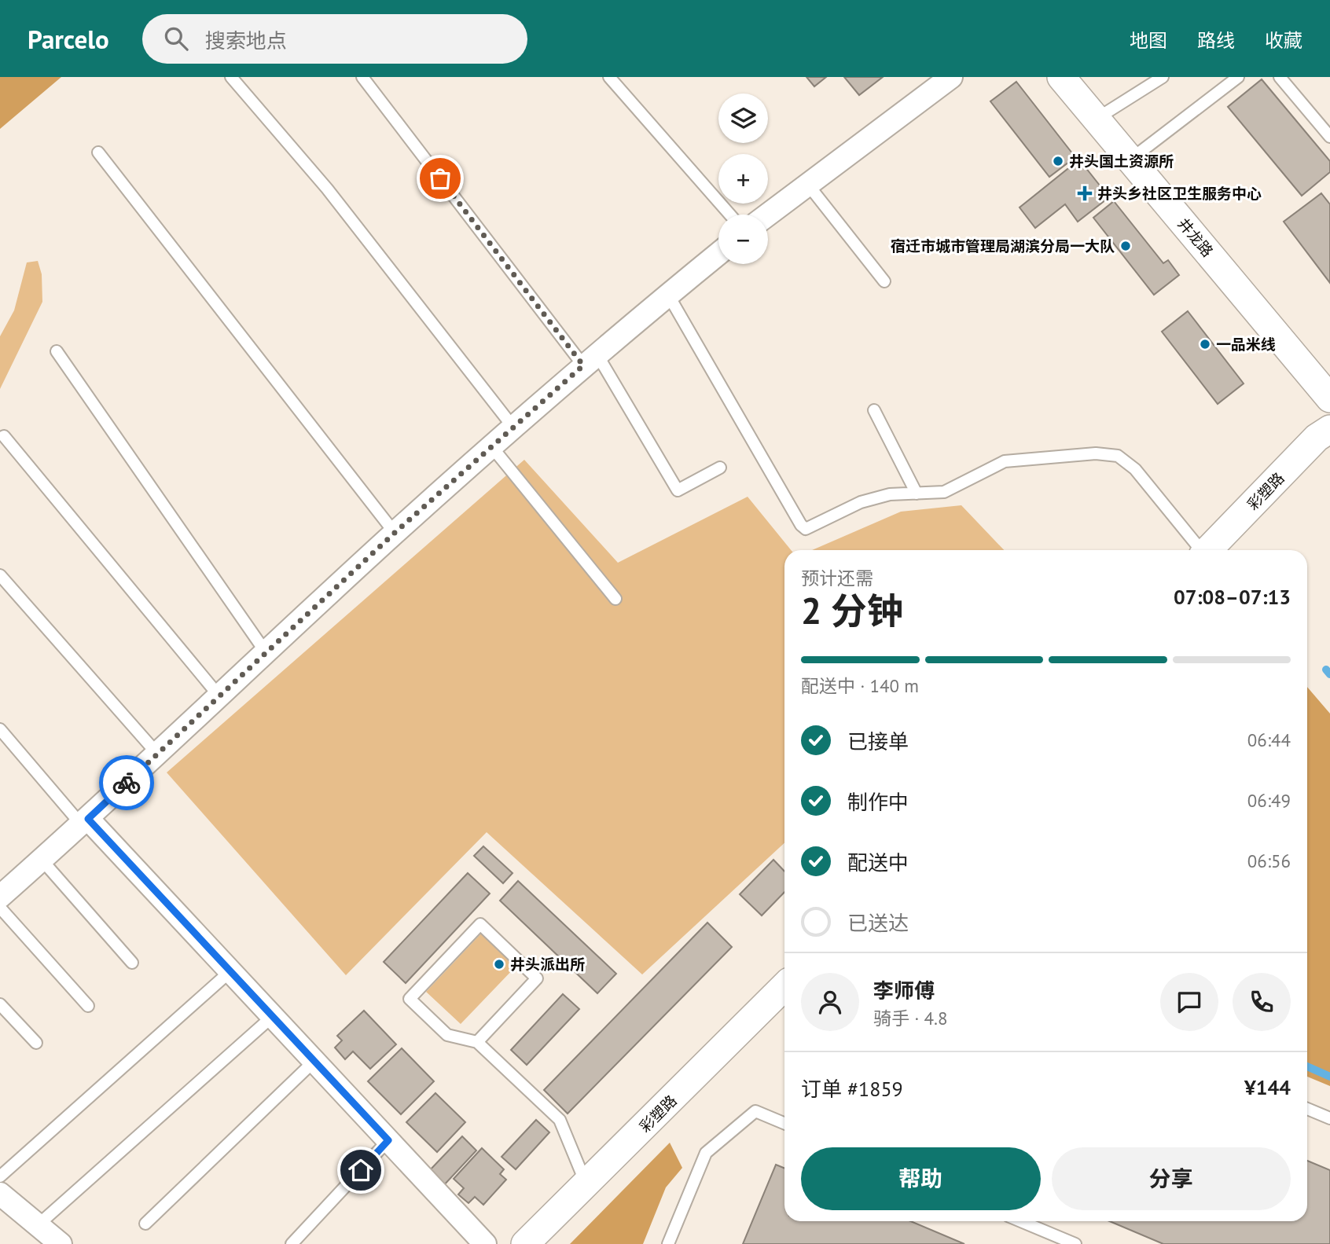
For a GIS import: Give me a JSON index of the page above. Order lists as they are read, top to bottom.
{
  "streets": {
    "street": ["井龙路", "彩塑路"]
  },
  "places": {
    "other": [
      "井头国土资源所",
      "宿迁市城市管理局湖滨分局一大队",
      "一品米线",
      "井头派出所"
    ],
    "health": ["井头乡社区卫生服务中心"]
  },
  "page": {
    "header": "Parcelo",
    "search": "搜索地点",
    "nav": ["地图", "路线", "收藏"],
    "map_buttons": ["+", "−"],
    "heading": ["2 分钟", "预计还需", "07:08–07:13"],
    "panel": [
      "李师傅",
      "骑手 · 4.8",
      "订单 #1859",
      "¥144"
    ],
    "bar": "配送中 · 140 m",
    "list": [
      ["已接单", "06:44"],
      ["制作中", "06:49"],
      ["配送中", "06:56"],
      "已送达"
    ],
    "buttons": ["帮助", "分享"]
  }
}
